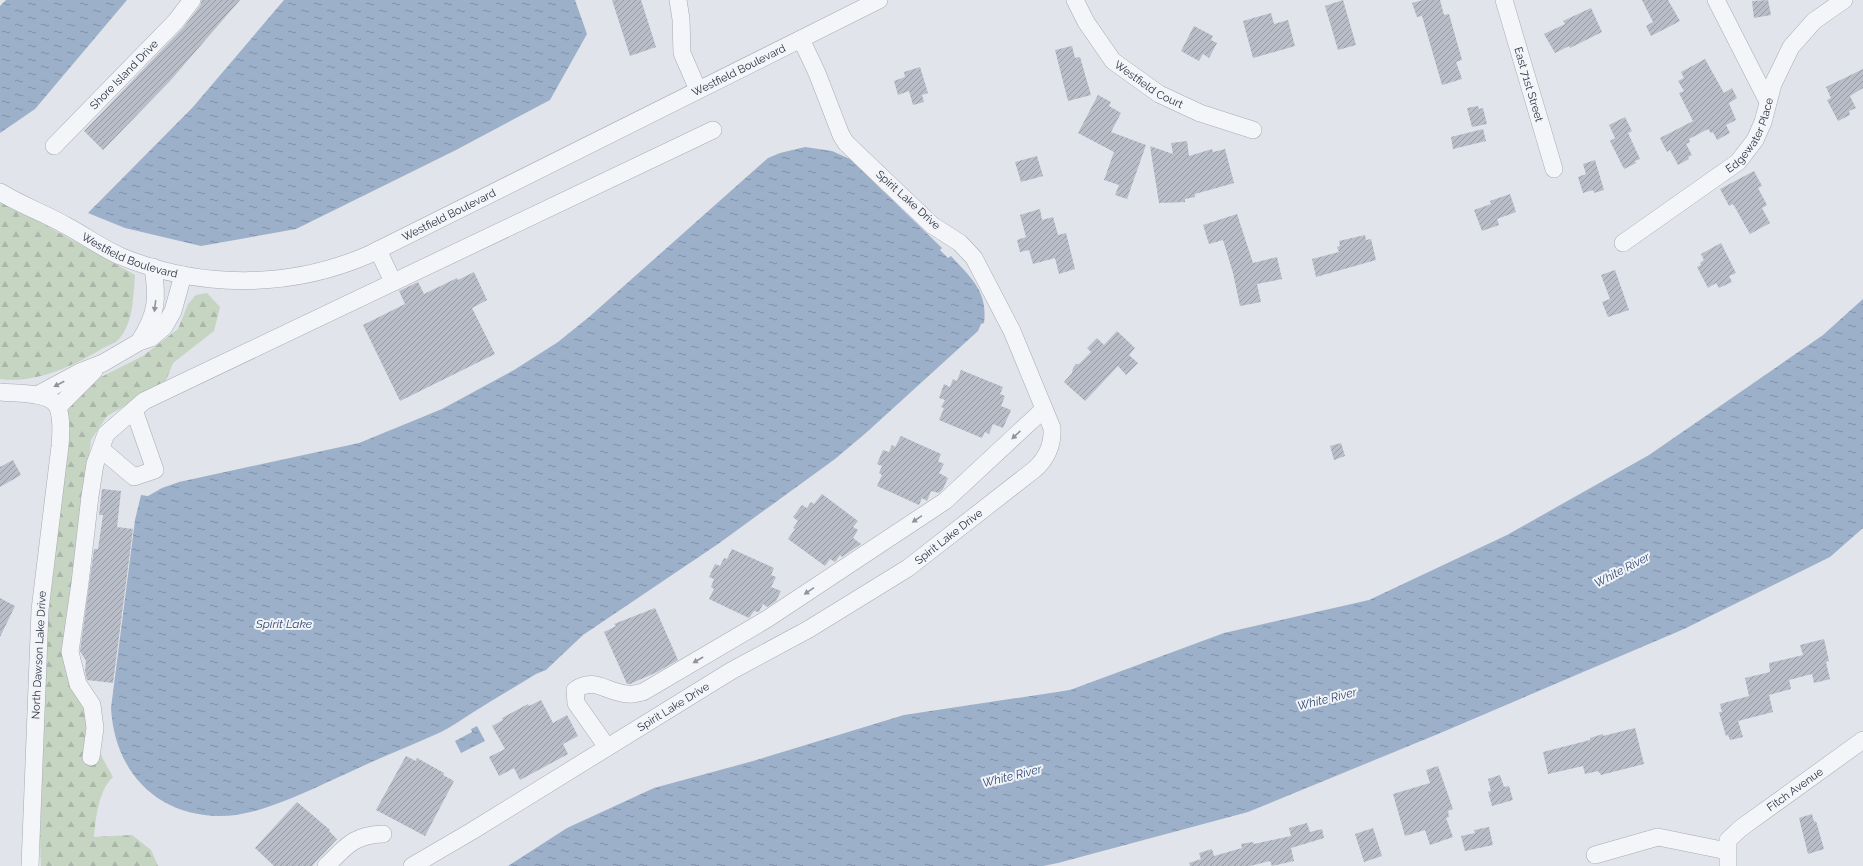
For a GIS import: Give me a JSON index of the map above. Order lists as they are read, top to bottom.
{
  "streets": {
    "street": [
      "Westfield Boulevard",
      "Shore Island Drive",
      "Westfield Court",
      "East 71st Street",
      "Edgewater Place",
      "Spirit Lake Drive",
      "North Dawson Lake Drive",
      "Fitch Avenue"
    ]
  },
  "crossings": [
    ["Westfield Boulevard", "Spirit Lake Drive"]
  ],
  "water": ["White River", "Spirit Lake"]
}
